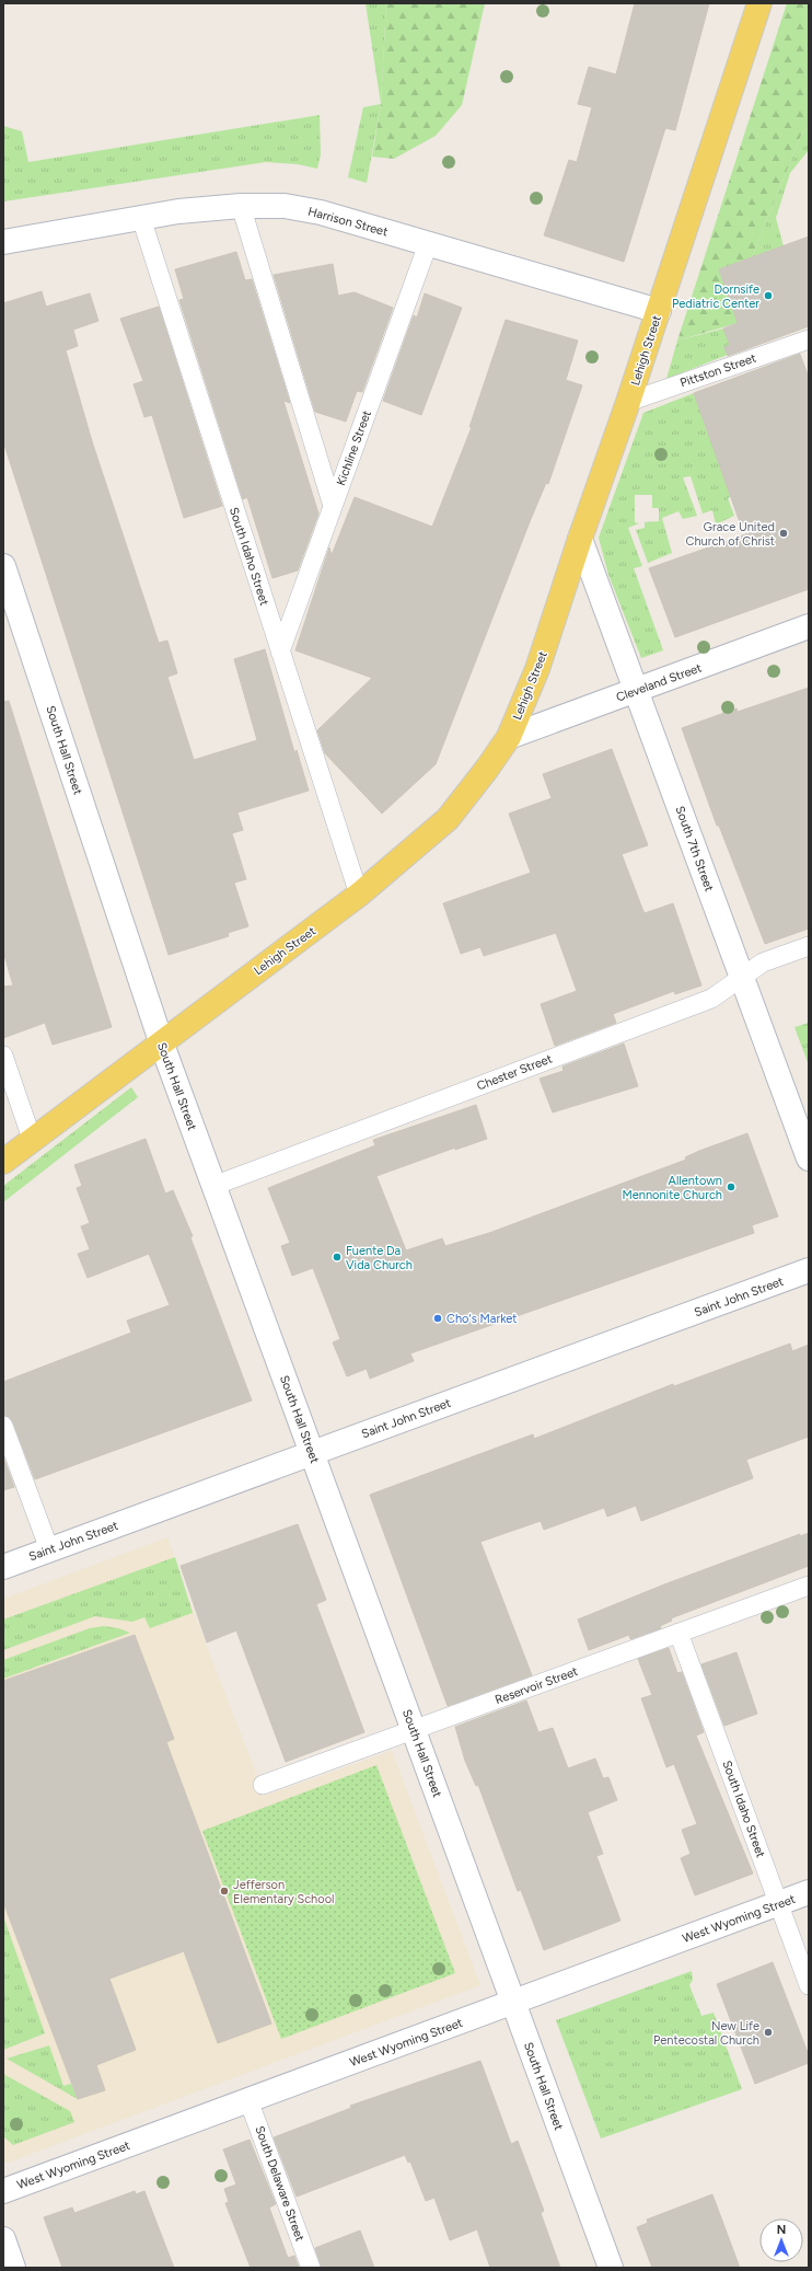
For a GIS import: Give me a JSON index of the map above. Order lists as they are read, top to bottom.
{
  "streets": {
    "main road": ["Lehigh Street"],
    "street": [
      "Harrison Street",
      "Cleveland Street",
      "South Hall Street",
      "South 7th Street",
      "Saint John Street",
      "West Wyoming Street"
    ],
    "lane": [
      "Pittston Street",
      "Kichline Street",
      "South Idaho Street",
      "Chester Street",
      "Reservoir Street",
      "South Delaware Street"
    ]
  },
  "crossings": [
    ["Harrison Street", "Lehigh Street"],
    ["Harrison Street", "Kichline Street"],
    ["Harrison Street", "South Idaho Street"],
    ["Lehigh Street", "Pittston Street"],
    ["Lehigh Street", "South Idaho Street"],
    ["Lehigh Street", "Cleveland Street"],
    ["Lehigh Street", "South Hall Street"],
    ["Lehigh Street", "South 7th Street"],
    ["Kichline Street", "South Idaho Street"],
    ["South Idaho Street", "Reservoir Street"],
    ["South Idaho Street", "West Wyoming Street"],
    ["Cleveland Street", "South 7th Street"],
    ["South Hall Street", "Chester Street"],
    ["South Hall Street", "Saint John Street"],
    ["South Hall Street", "Reservoir Street"],
    ["South Hall Street", "West Wyoming Street"],
    ["South 7th Street", "Chester Street"],
    ["West Wyoming Street", "South Delaware Street"]
  ],
  "places": [
    "Dornsife Pediatric Center",
    "Grace United Church of Christ",
    "Allentown Mennonite Church",
    "Fuente Da Vida Church",
    "Cho's Market",
    "Jefferson Elementary School",
    "New Life Pentecostal Church"
  ],
  "north": "top"
}
